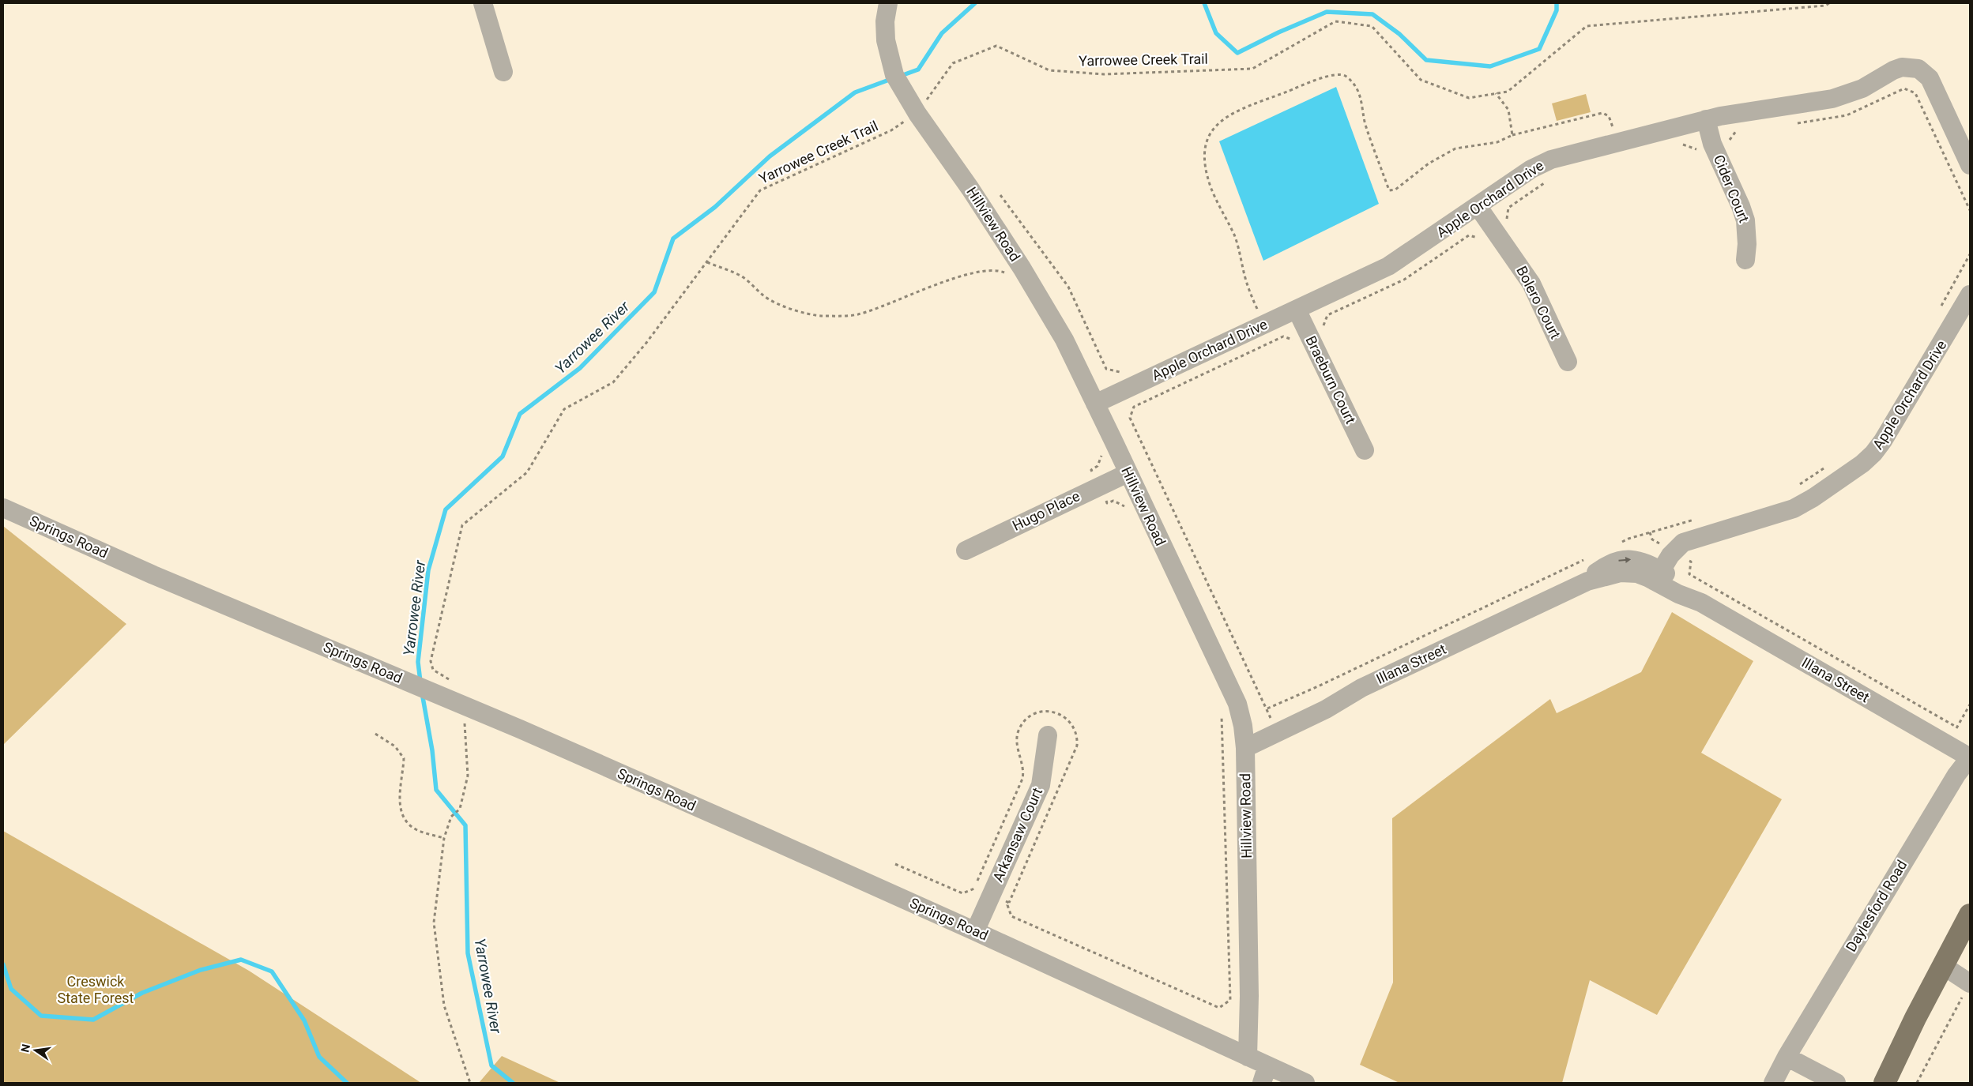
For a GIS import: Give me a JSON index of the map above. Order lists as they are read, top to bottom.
{
  "streets": {
    "street": [
      "Cider Court",
      "Apple Orchard Drive",
      "Hillview Road",
      "Bolero Court",
      "Braeburn Court",
      "Hugo Place",
      "Springs Road",
      "Illana Street",
      "Arkansaw Court",
      "Daylesford Road"
    ],
    "path": ["Yarrowee Creek Trail"]
  },
  "crossings": [
    ["Yarrowee Creek Trail", "Hillview Road"],
    ["Cider Court", "Apple Orchard Drive"],
    ["Apple Orchard Drive", "Hillview Road"],
    ["Apple Orchard Drive", "Bolero Court"],
    ["Apple Orchard Drive", "Braeburn Court"],
    ["Apple Orchard Drive", "Illana Street"],
    ["Hillview Road", "Hugo Place"],
    ["Hillview Road", "Springs Road"],
    ["Hillview Road", "Illana Street"],
    ["Springs Road", "Arkansaw Court"],
    ["Illana Street", "Daylesford Road"]
  ],
  "water": ["Yarrowee River"],
  "parks": ["Creswick State Forest"],
  "north": "left"
}
